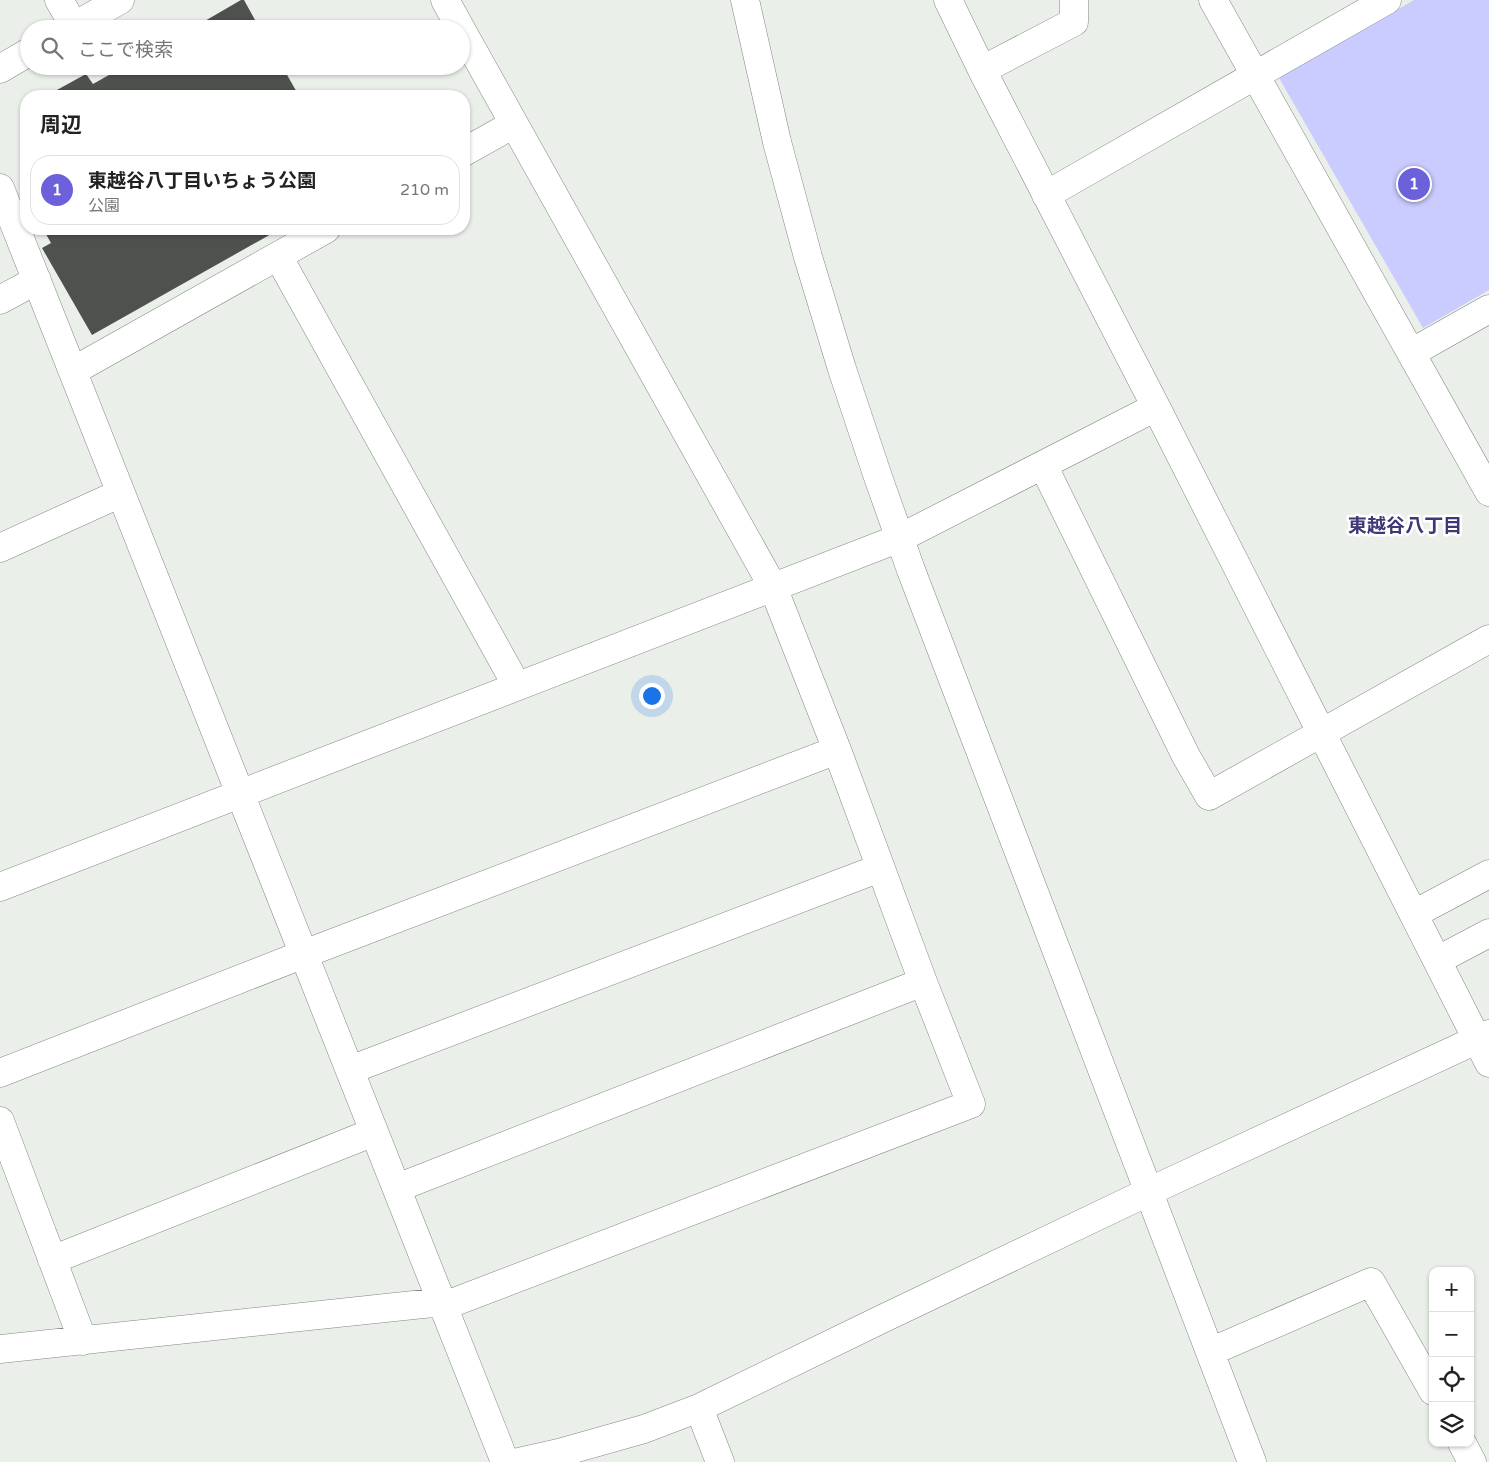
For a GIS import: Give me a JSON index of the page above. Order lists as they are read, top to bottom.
{
  "districts": ["東越谷八丁目"],
  "page": {
    "search": "ここで検索",
    "heading": "周辺",
    "list": [
      {
        "mark": "1",
        "name": "東越谷八丁目いちょう公園",
        "note": "公園",
        "value": "210 m"
      }
    ],
    "pins": "1",
    "map_buttons": ["+", "−"]
  }
}
